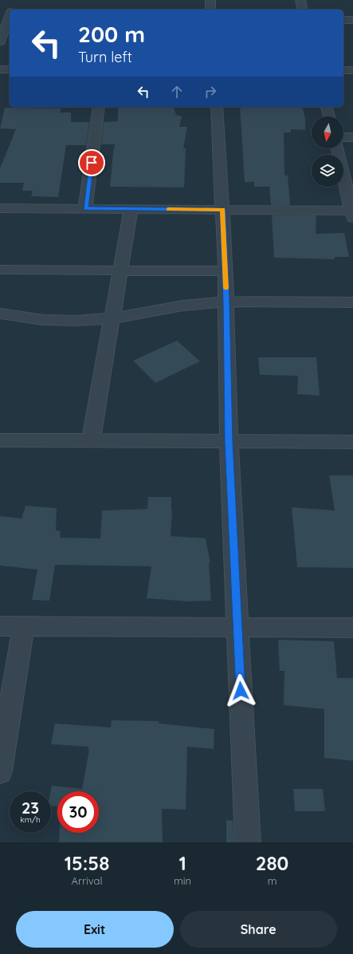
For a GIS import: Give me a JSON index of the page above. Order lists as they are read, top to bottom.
{
  "north": "bottom",
  "page": {
    "turn": ["200 m", "Turn left"],
    "speed": "23 km/h",
    "limit": "30",
    "eta": [
      "15:58",
      "Arrival",
      "1",
      "min",
      "280",
      "m"
    ],
    "buttons": ["Exit", "Share"]
  }
}
